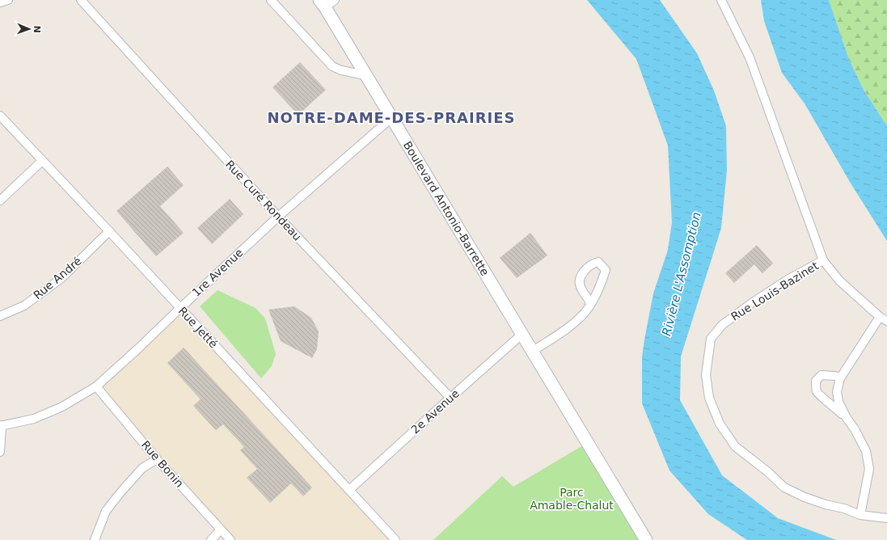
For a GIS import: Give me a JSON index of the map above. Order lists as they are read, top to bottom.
{
  "streets": {
    "street": [
      "Rue Curé Rondeau",
      "Boulevard Antonio-Barrette",
      "1re Avenue",
      "Rue André",
      "Rue Louis-Bazinet",
      "Rue Jetté",
      "2e Avenue",
      "Rue Bonin"
    ]
  },
  "crossings": [
    ["Rue Curé Rondeau", "1re Avenue"],
    ["Rue Curé Rondeau", "2e Avenue"],
    ["Boulevard Antonio-Barrette", "1re Avenue"],
    ["Boulevard Antonio-Barrette", "2e Avenue"],
    ["1re Avenue", "Rue Jetté"],
    ["1re Avenue", "Rue Bonin"],
    ["Rue André", "Rue Jetté"],
    ["Rue Jetté", "2e Avenue"]
  ],
  "districts": ["NOTRE-DAME-DES-PRAIRIES"],
  "water": ["Rivière L'Assomption"],
  "parks": ["Parc Amable-Chalut"],
  "north": "right"
}
